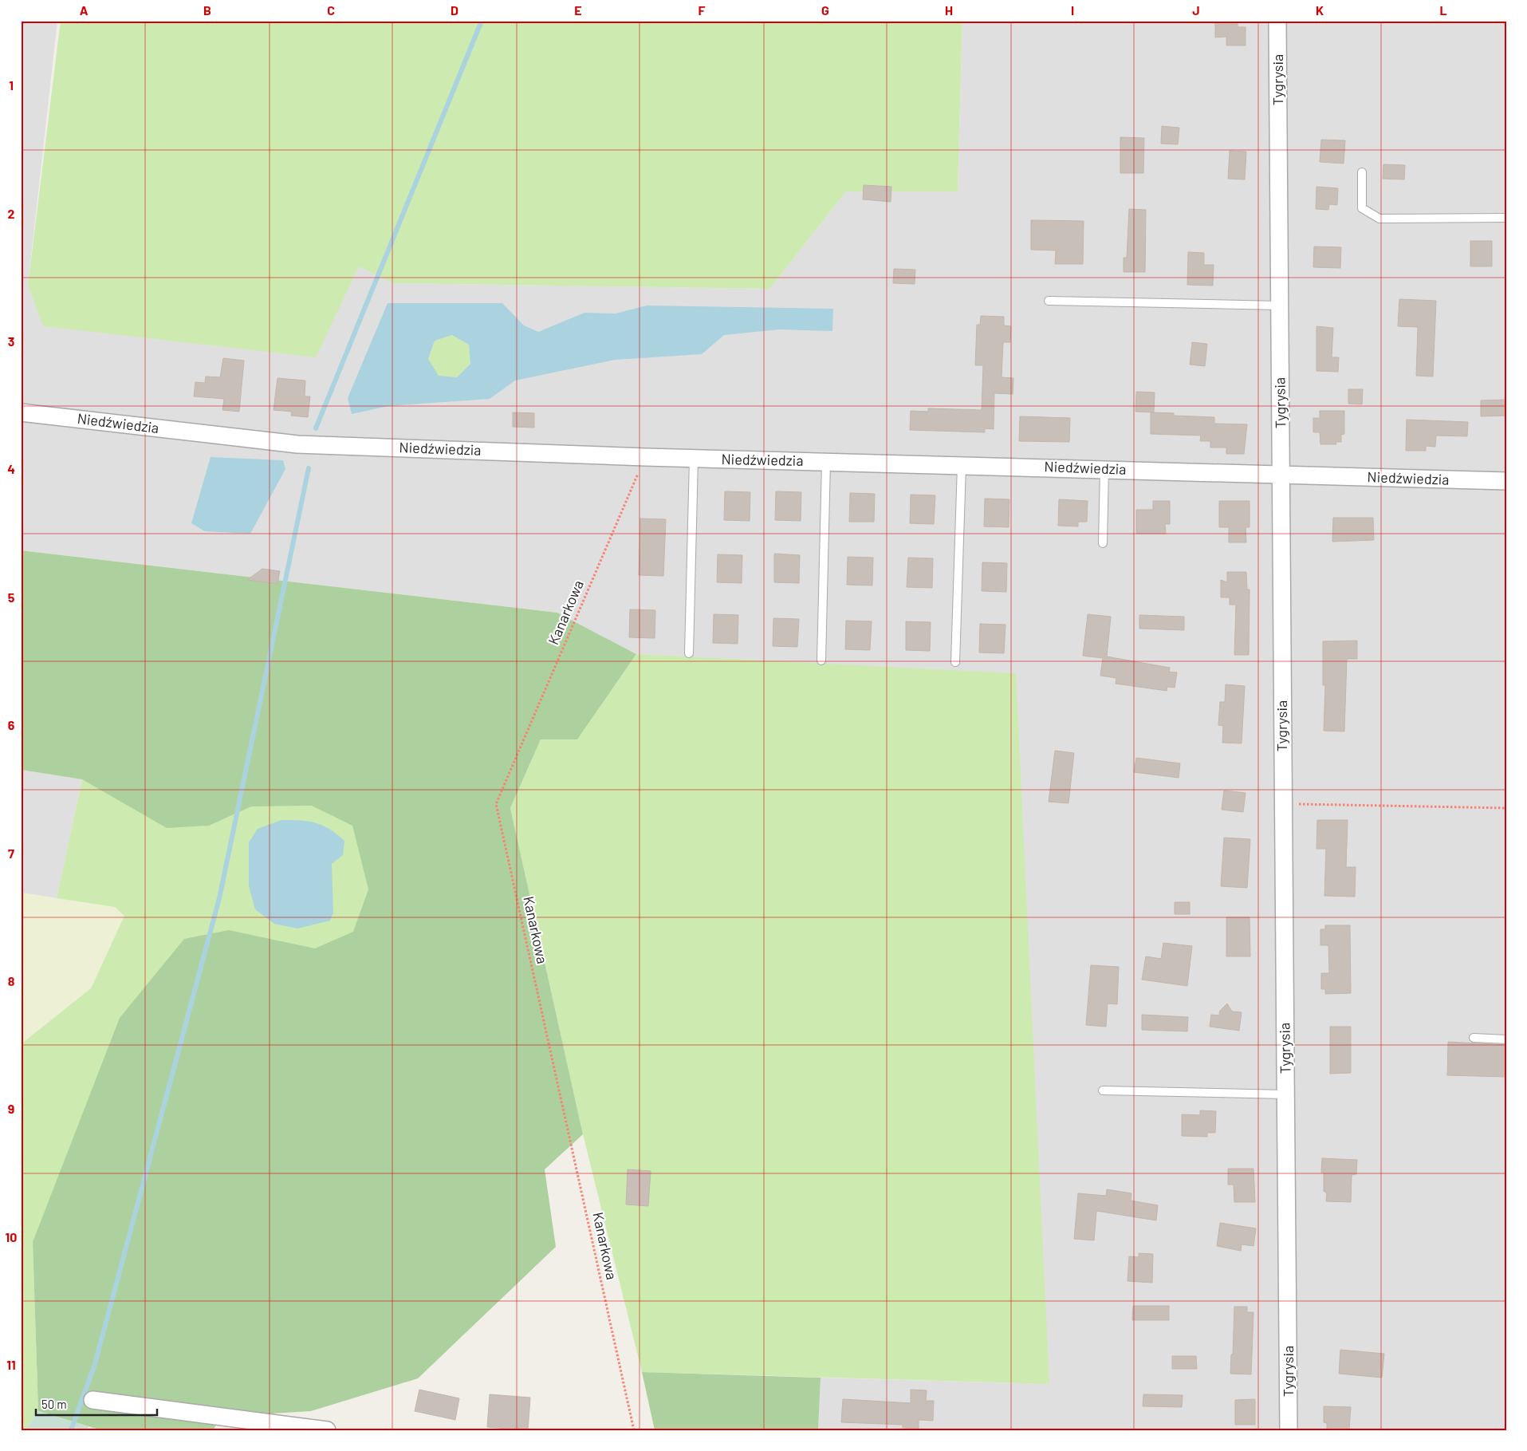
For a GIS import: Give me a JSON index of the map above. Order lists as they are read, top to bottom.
{
  "streets": {
    "street": ["Tygrysia", "Niedźwiedzia"],
    "path": ["Kanarkowa"]
  },
  "crossings": [
    ["Tygrysia", "Niedźwiedzia"],
    ["Niedźwiedzia", "Kanarkowa"]
  ],
  "scale_bar": "50 m",
  "grid": {
    "columns": [
      "A",
      "B",
      "C",
      "D",
      "E",
      "F",
      "G",
      "H",
      "I",
      "J",
      "K",
      "L"
    ],
    "rows": [
      "1",
      "2",
      "3",
      "4",
      "5",
      "6",
      "7",
      "8",
      "9",
      "10",
      "11"
    ]
  }
}
